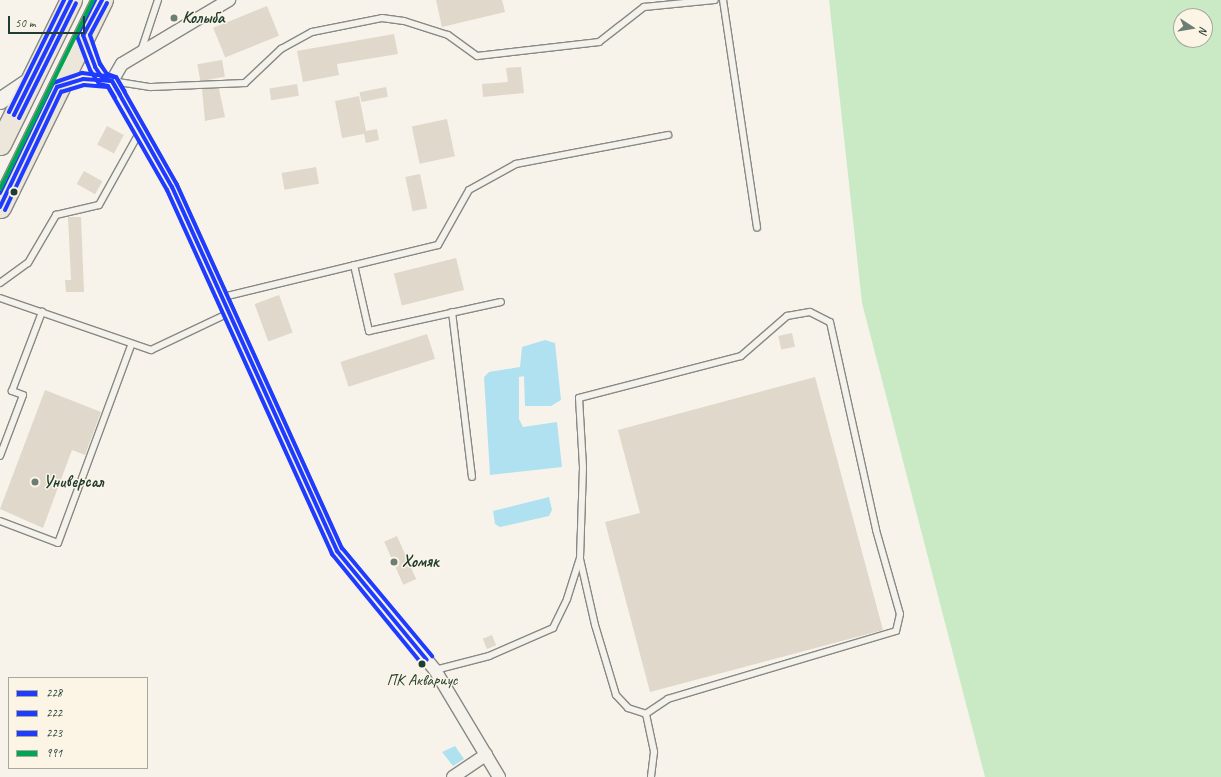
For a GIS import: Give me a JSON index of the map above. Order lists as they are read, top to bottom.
{
  "places": [
    "Колыба",
    "Универсал",
    "Хомяк",
    "ПК Аквариус"
  ],
  "lines": [
    "transit line 228",
    "transit line 222",
    "transit line 223",
    "transit line 991"
  ],
  "legend": [
    "228",
    "222",
    "223",
    "991"
  ],
  "scale_bar": "50 m",
  "north": "right"
}
